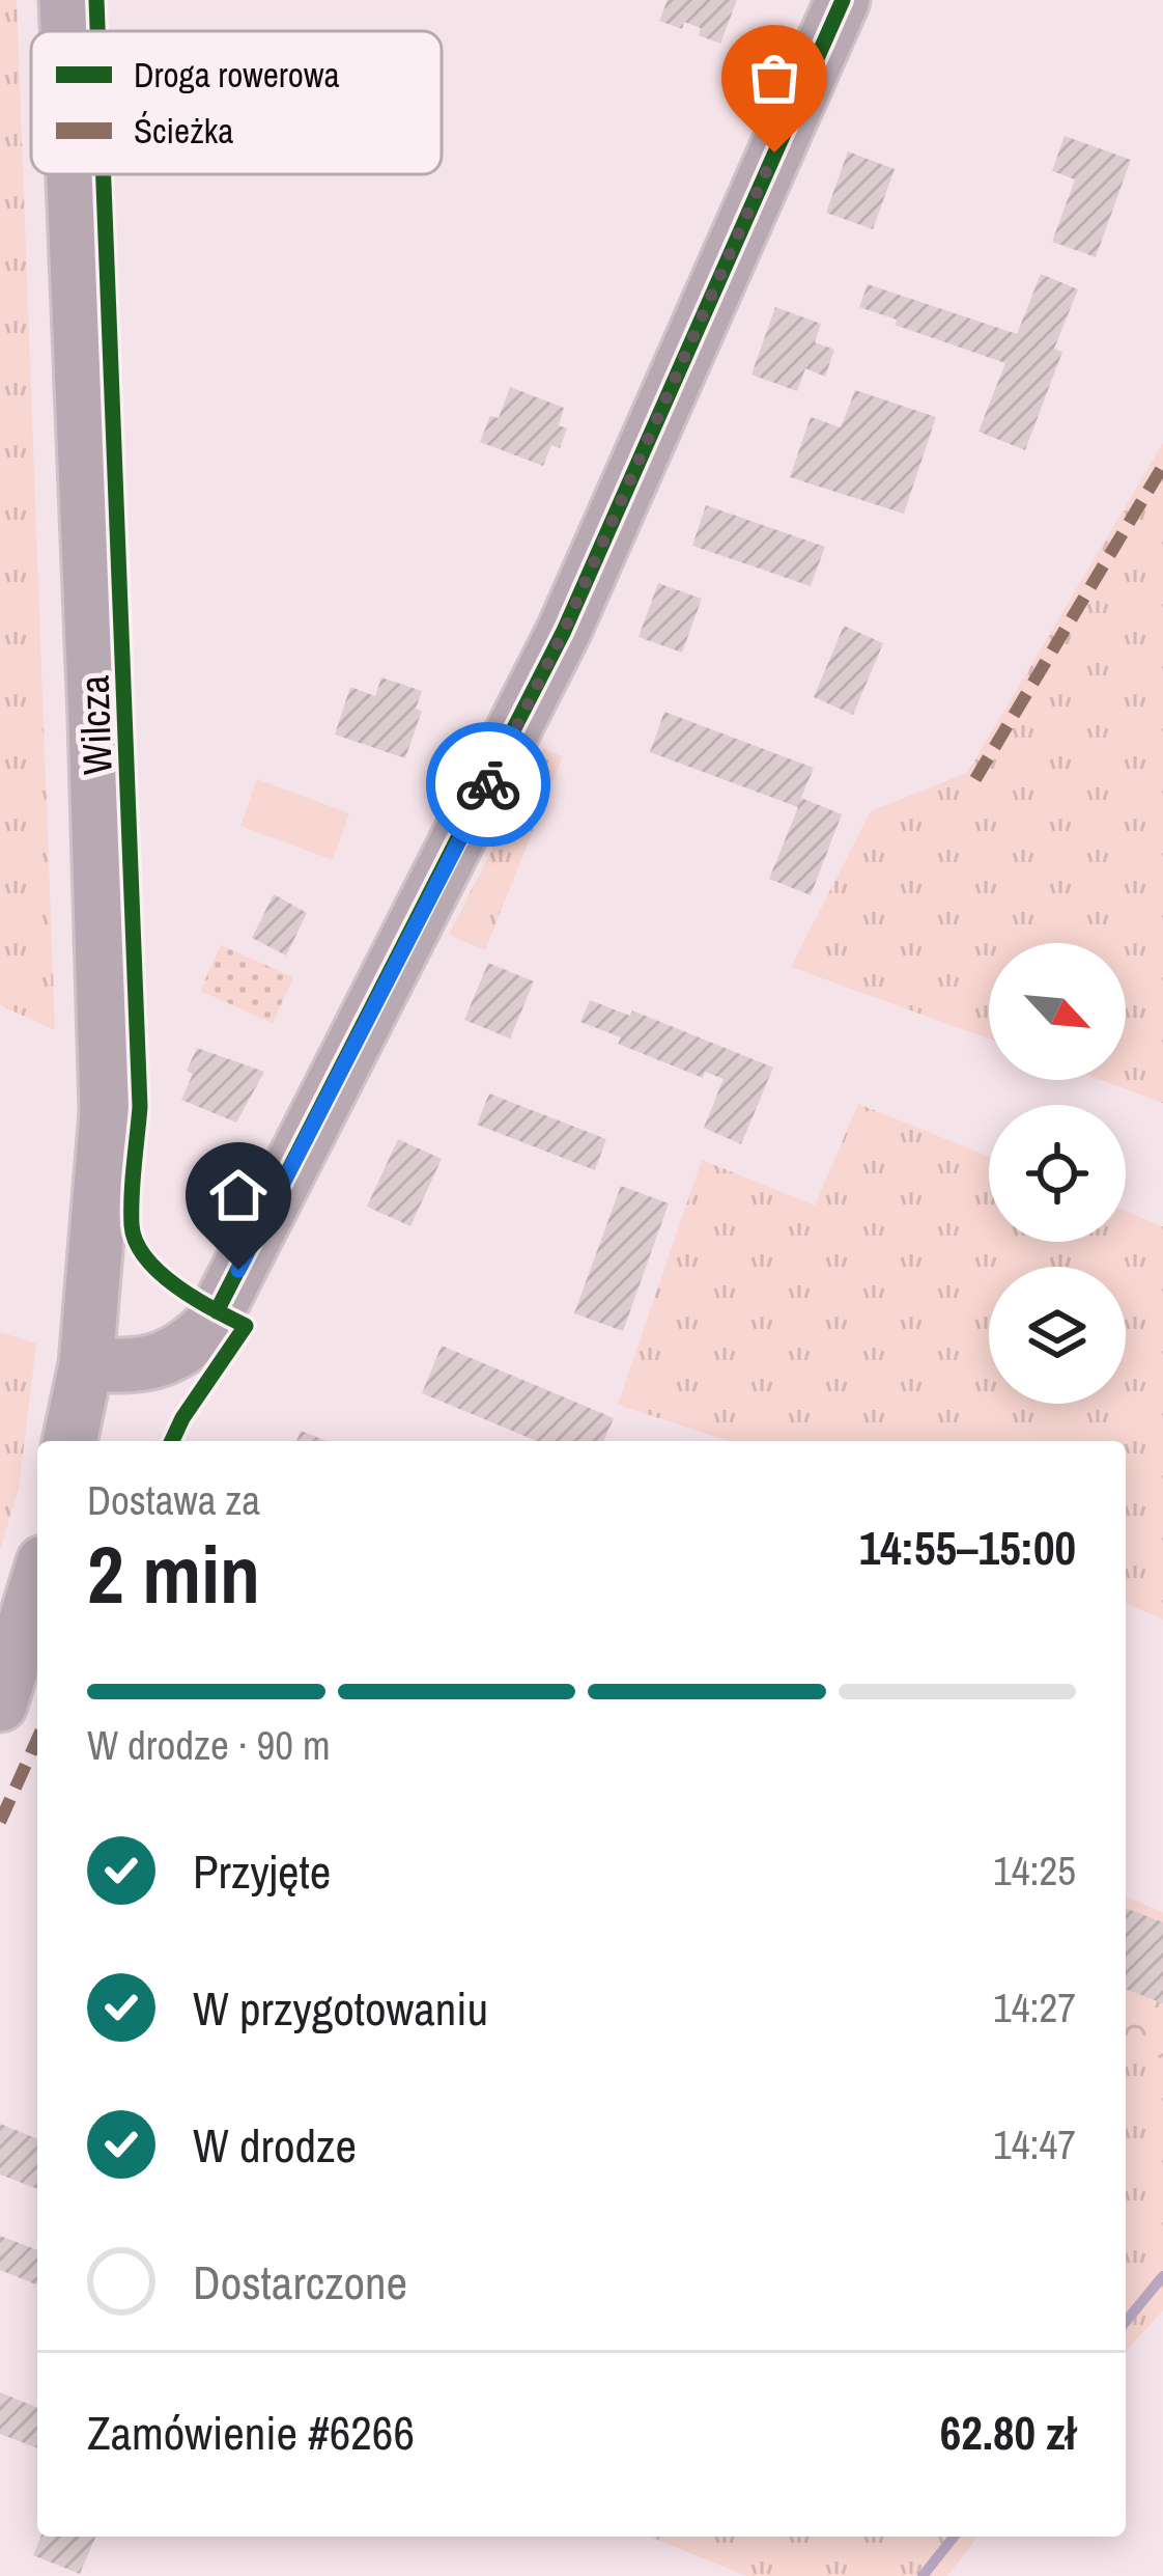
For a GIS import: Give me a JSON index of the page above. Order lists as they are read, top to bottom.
{
  "streets": {
    "main road": ["Wilcza"]
  },
  "legend": ["Droga rowerowa", "Ścieżka"],
  "north": "bottom right",
  "page": {
    "heading": ["2 min", "Dostawa za", "14:55–15:00"],
    "panel": ["Zamówienie #6266", "62.80 zł"],
    "bar": "W drodze · 90 m",
    "list": [
      ["Przyjęte", "14:25"],
      ["W przygotowaniu", "14:27"],
      ["W drodze", "14:47"],
      "Dostarczone"
    ]
  }
}
